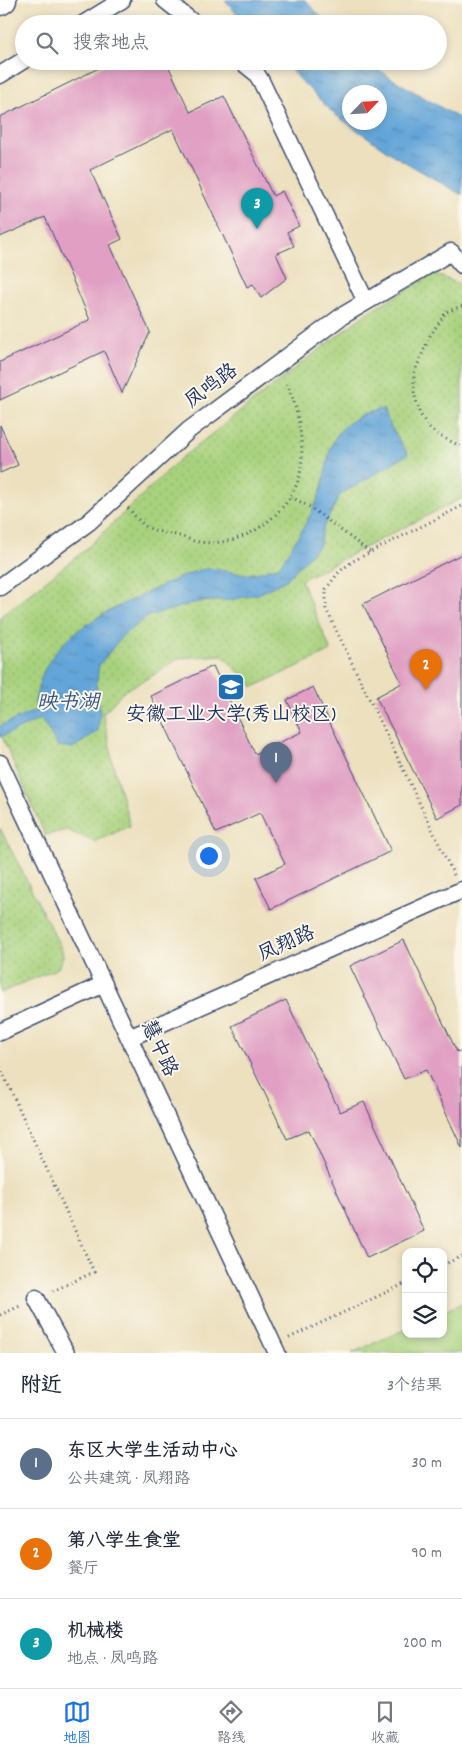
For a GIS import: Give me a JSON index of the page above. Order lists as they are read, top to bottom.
{
  "streets": {
    "street": ["凤鸣路", "凤翔路", "慧中路"]
  },
  "crossings": [
    ["凤翔路", "慧中路"]
  ],
  "water": ["映书湖"],
  "places": {
    "school or university": ["安徽工业大学(秀山校区)"]
  },
  "north": "top right",
  "page": {
    "search": "搜索地点",
    "pins": ["3", "2", "1"],
    "heading": ["附近", "3个结果"],
    "list": [
      {
        "mark": "1",
        "name": "东区大学生活动中心",
        "note": "公共建筑 · 凤翔路",
        "value": "30 m"
      },
      {
        "mark": "2",
        "name": "第八学生食堂",
        "note": "餐厅",
        "value": "90 m"
      },
      {
        "mark": "3",
        "name": "机械楼",
        "note": "地点 · 凤鸣路",
        "value": "200 m"
      }
    ],
    "nav": ["地图", "路线", "收藏"]
  }
}
